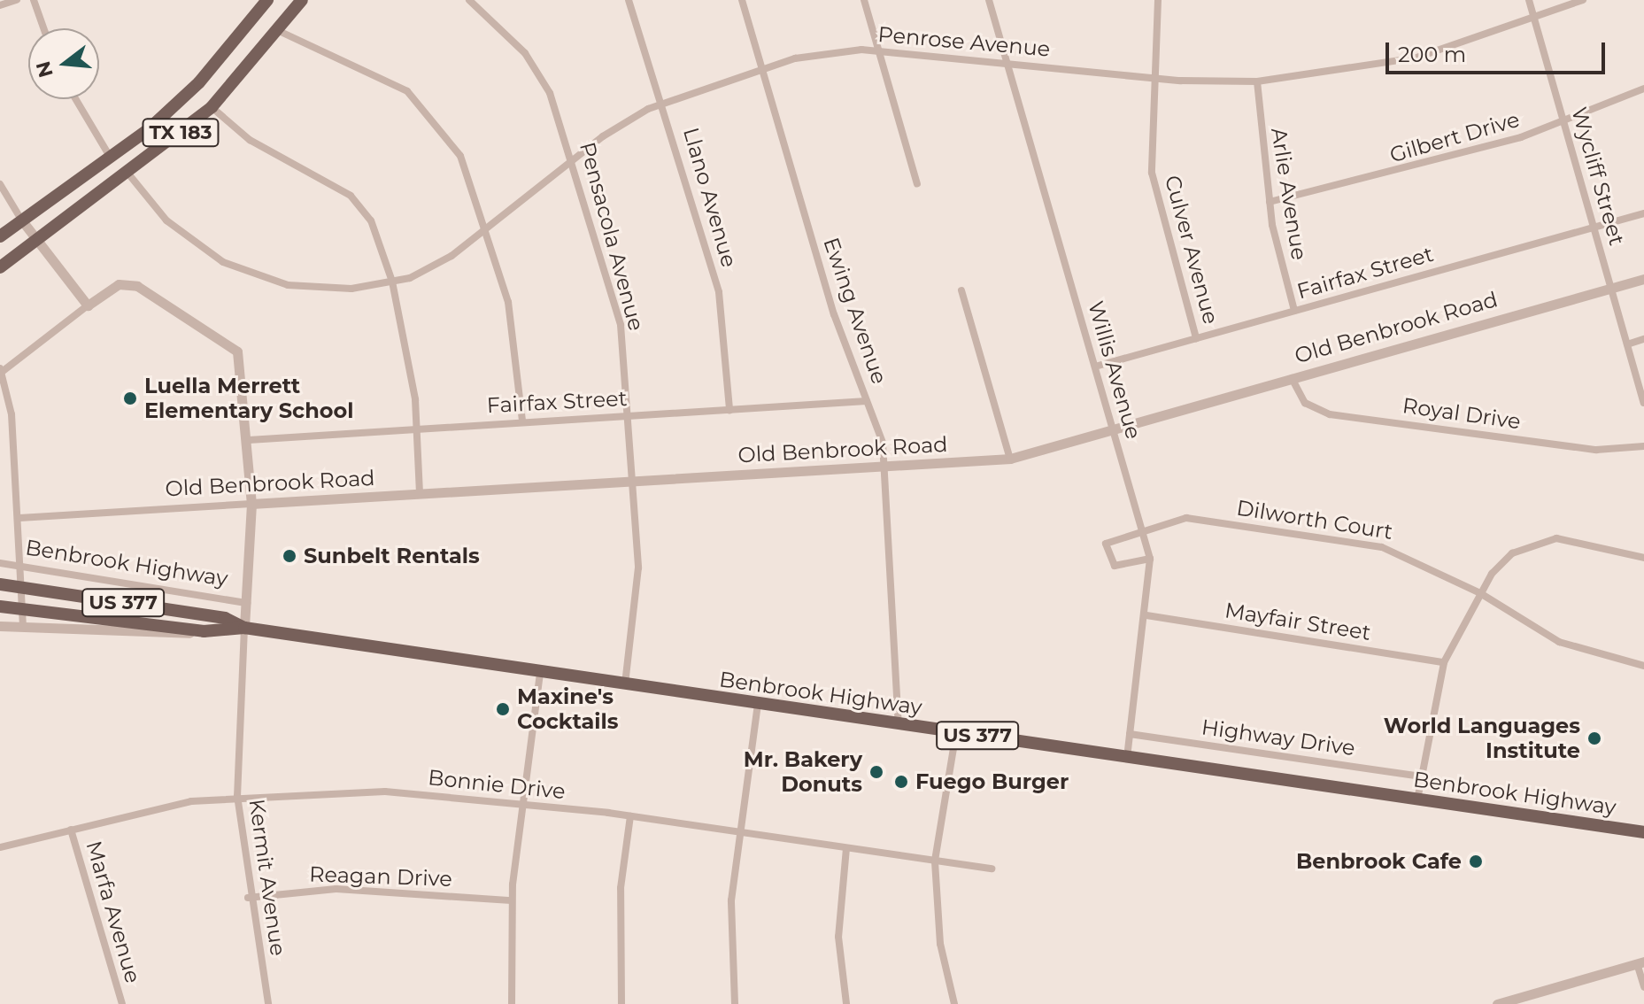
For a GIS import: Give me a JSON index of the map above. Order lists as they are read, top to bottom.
{
  "streets": {
    "main road": ["TX 183", "Benbrook Highway", "US 377"],
    "street": [
      "Penrose Avenue",
      "Gilbert Drive",
      "Wycliff Street",
      "Arlie Avenue",
      "Llano Avenue",
      "Pensacola Avenue",
      "Culver Avenue",
      "Fairfax Street",
      "Ewing Avenue",
      "Old Benbrook Road",
      "Willis Avenue",
      "Royal Drive",
      "Dilworth Court",
      "Mayfair Street",
      "Highway Drive",
      "Bonnie Drive",
      "Reagan Drive",
      "Kermit Avenue",
      "Marfa Avenue"
    ]
  },
  "crossings": [
    ["Penrose Avenue", "TX 183"],
    ["Penrose Avenue", "Wycliff Street"],
    ["Penrose Avenue", "Arlie Avenue"],
    ["Penrose Avenue", "Llano Avenue"],
    ["Penrose Avenue", "Pensacola Avenue"],
    ["Penrose Avenue", "Culver Avenue"],
    ["Penrose Avenue", "Ewing Avenue"],
    ["Penrose Avenue", "Willis Avenue"],
    ["Gilbert Drive", "Wycliff Street"],
    ["Gilbert Drive", "Arlie Avenue"],
    ["Wycliff Street", "Fairfax Street"],
    ["Wycliff Street", "Old Benbrook Road"],
    ["Arlie Avenue", "Fairfax Street"],
    ["Llano Avenue", "Fairfax Street"],
    ["Pensacola Avenue", "Fairfax Street"],
    ["Pensacola Avenue", "Old Benbrook Road"],
    ["Pensacola Avenue", "Benbrook Highway"],
    ["Culver Avenue", "Fairfax Street"],
    ["Fairfax Street", "Ewing Avenue"],
    ["Fairfax Street", "Willis Avenue"],
    ["Ewing Avenue", "Old Benbrook Road"],
    ["Ewing Avenue", "Benbrook Highway"],
    ["Old Benbrook Road", "Willis Avenue"],
    ["Old Benbrook Road", "Royal Drive"],
    ["Willis Avenue", "Dilworth Court"],
    ["Willis Avenue", "Benbrook Highway"],
    ["Willis Avenue", "Mayfair Street"],
    ["Willis Avenue", "Highway Drive"],
    ["Benbrook Highway", "Kermit Avenue"],
    ["Bonnie Drive", "Kermit Avenue"],
    ["Bonnie Drive", "Marfa Avenue"],
    ["Reagan Drive", "Kermit Avenue"]
  ],
  "places": [
    "Luella Merrett Elementary School",
    "Sunbelt Rentals",
    "Maxine's Cocktails",
    "World Languages Institute",
    "Mr. Bakery Donuts",
    "Fuego Burger",
    "Benbrook Cafe"
  ],
  "scale_bar": "200 m",
  "north": "left"
}
